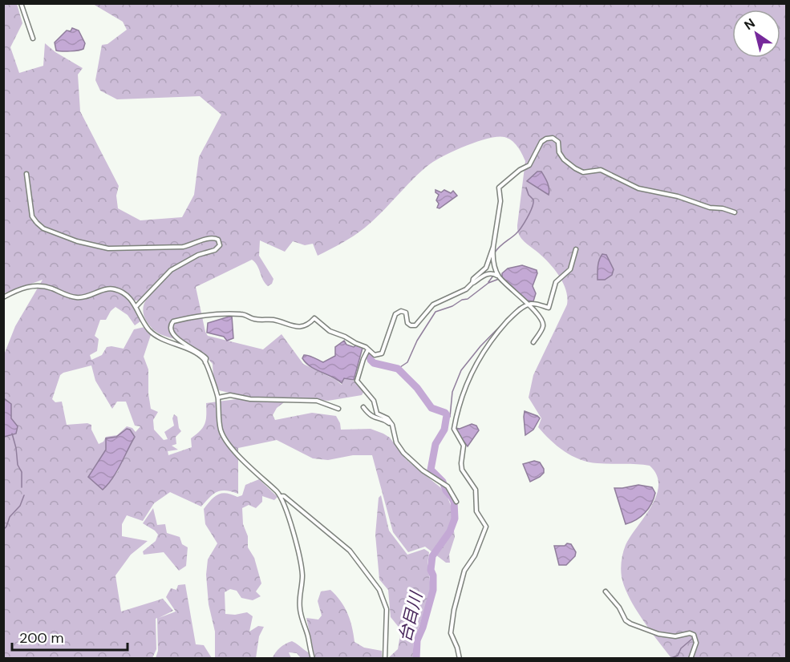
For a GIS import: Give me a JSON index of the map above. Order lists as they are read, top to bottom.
{
  "water": ["台目川"],
  "scale_bar": "200 m",
  "north": "top left"
}
